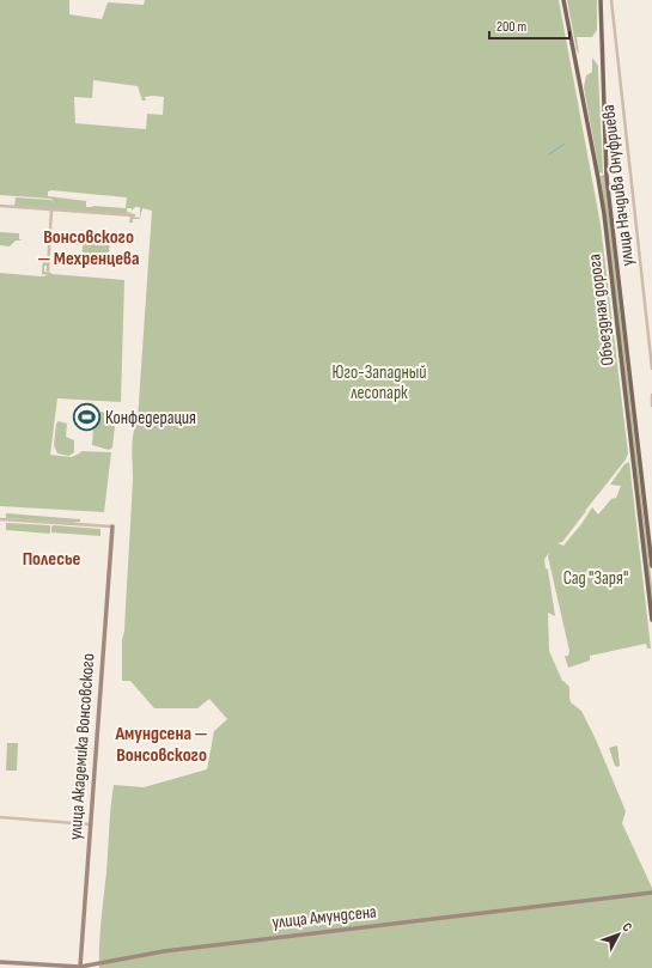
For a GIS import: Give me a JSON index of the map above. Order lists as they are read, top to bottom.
{
  "streets": {
    "main road": ["Объездная дорога", "улица Академика Вонсовского", "улица Амундсена"],
    "street": ["улица Начдива Онуфриева"]
  },
  "crossings": [
    ["улица Академика Вонсовского", "улица Амундсена"]
  ],
  "districts": ["Вонсовского — Мехренцева", "Полесье", "Амундсена — Вонсовского"],
  "parks": ["Юго-Западный лесопарк", "Сад \"Заря\""],
  "places": {
    "sports": ["Конфедерация"]
  },
  "scale_bar": "200 m",
  "north": "top right"
}
